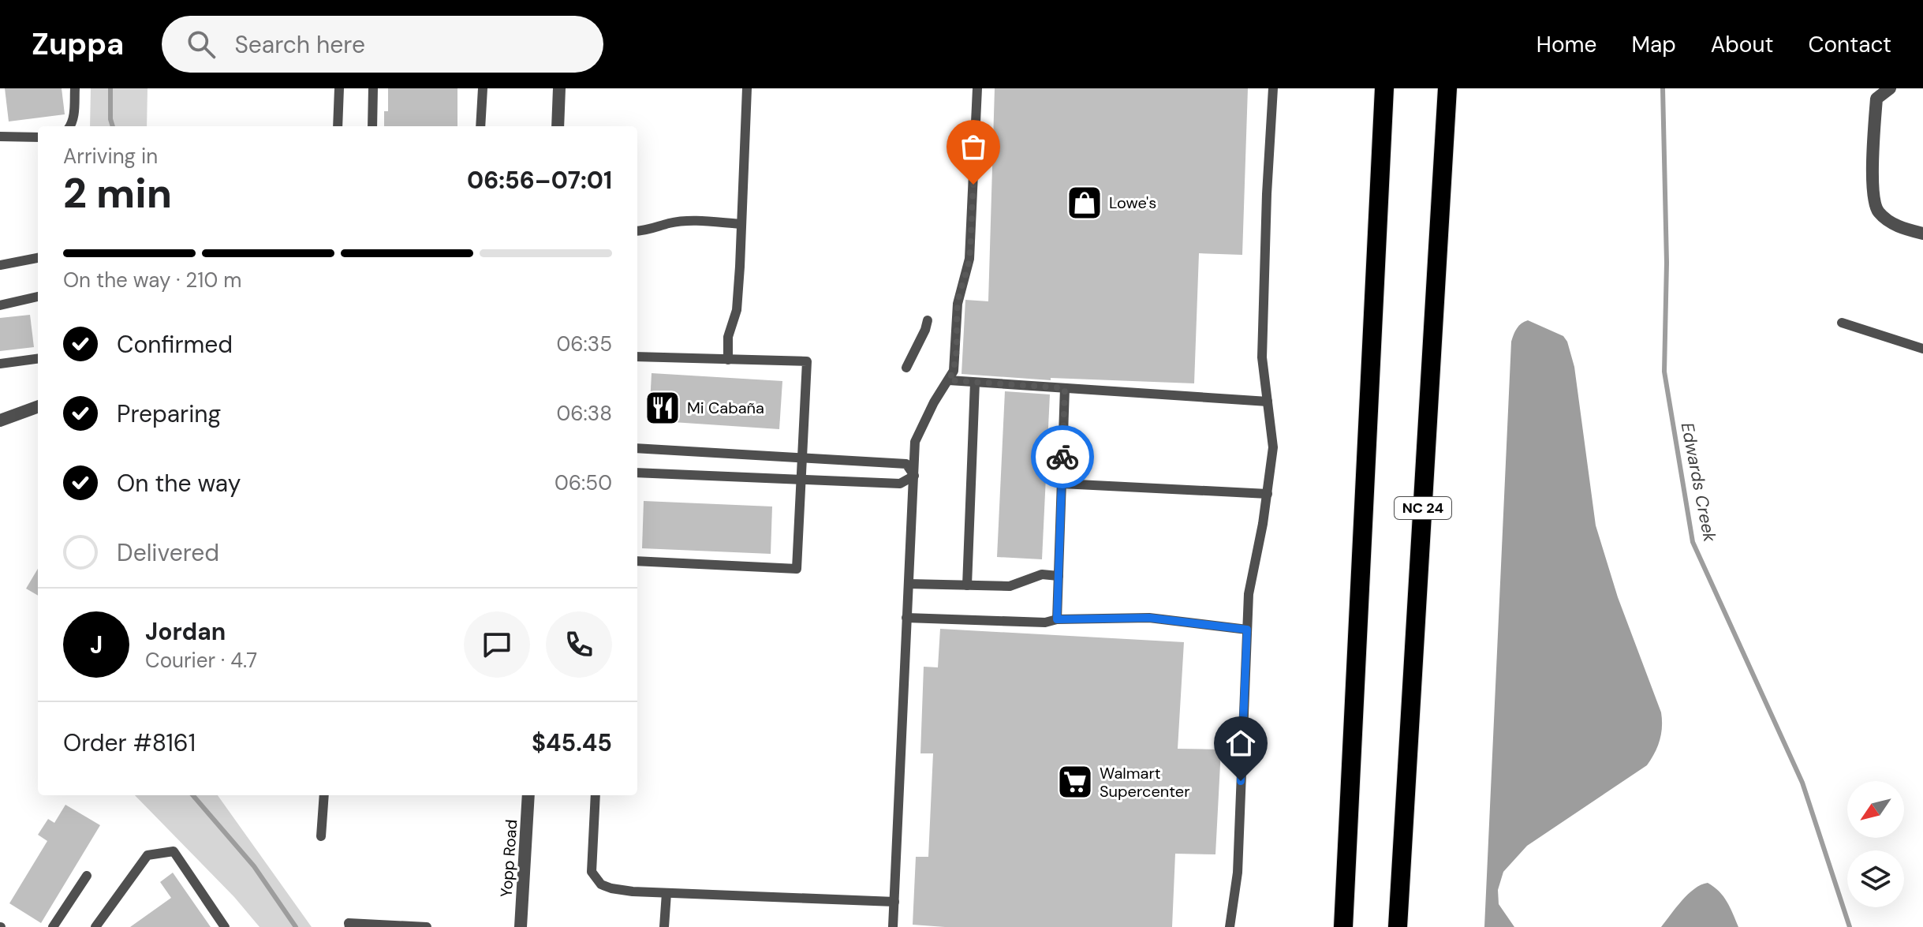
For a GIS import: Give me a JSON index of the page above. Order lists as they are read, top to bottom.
{
  "streets": {
    "highway": ["NC 24"],
    "street": ["Yopp Road"]
  },
  "water": ["Edwards Creek"],
  "places": {
    "shop": ["Lowe's"],
    "restaurant": ["Mi Cabaña"],
    "supermarket": ["Walmart Supercenter"]
  },
  "north": "bottom left",
  "page": {
    "header": "Zuppa",
    "search": "Search here",
    "nav": [
      "Home",
      "Map",
      "About",
      "Contact"
    ],
    "heading": ["2 min", "Arriving in", "06:56–07:01"],
    "panel": [
      "Jordan",
      "Courier · 4.7",
      "Order #8161",
      "$45.45"
    ],
    "bar": "On the way · 210 m",
    "list": [
      ["Confirmed", "06:35"],
      ["Preparing", "06:38"],
      ["On the way", "06:50"],
      "Delivered"
    ],
    "round": "J"
  }
}
